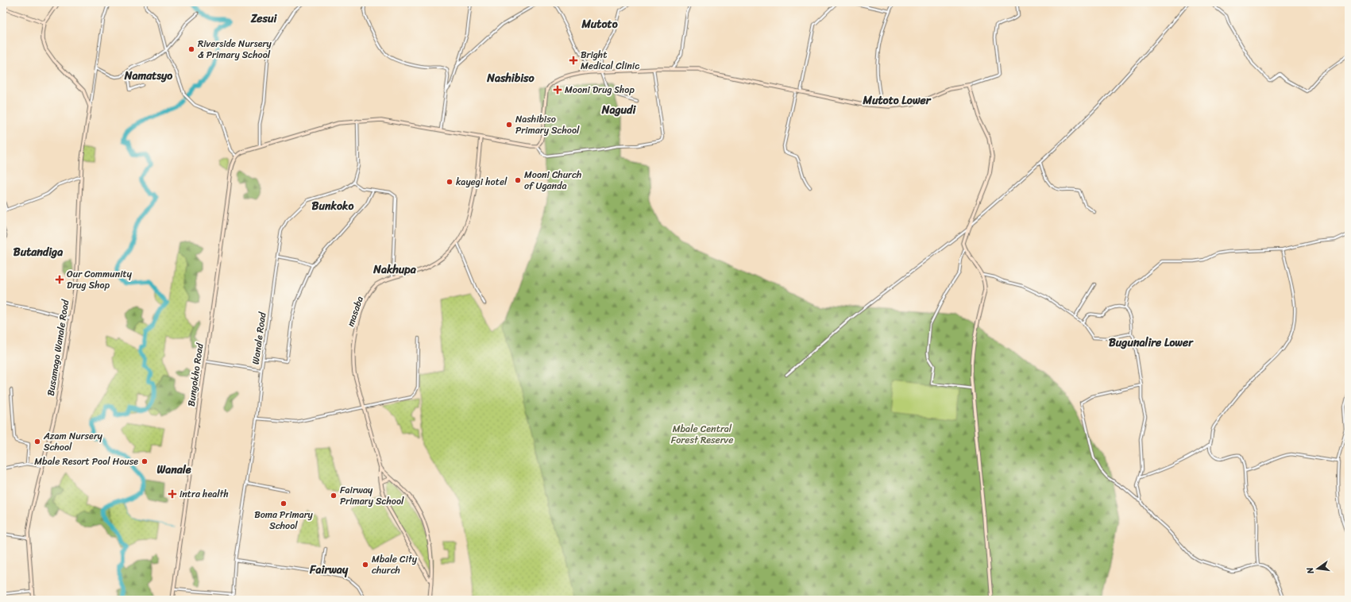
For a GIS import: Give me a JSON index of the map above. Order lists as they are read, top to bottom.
{
  "streets": {
    "street": [
      "masaba",
      "Wanale Road",
      "Busamaga Wanale Road",
      "Bungokho Road"
    ]
  },
  "districts": [
    "Zesui",
    "Mutoto",
    "Namatsyo",
    "Nashibiso",
    "Mutoto Lower",
    "Nagudi",
    "Bunkoko",
    "Butandiga",
    "Nakhupa",
    "Bugunalire Lower",
    "Wanale",
    "Fairway"
  ],
  "parks": ["Mbale Central Forest Reserve"],
  "places": {
    "other": [
      "Riverside Nursery & Primary School",
      "Nashibiso Primary School",
      "Mooni Church of Uganda",
      "kayegi hotel",
      "Azam Nursery School",
      "Mbale Resort Pool House",
      "Fairway Primary School",
      "Boma Primary School",
      "Mbale City church"
    ],
    "health": [
      "Bright Medical Clinic",
      "Mooni Drug Shop",
      "Our Community Drug Shop",
      "intra health"
    ]
  },
  "north": "left"
}
